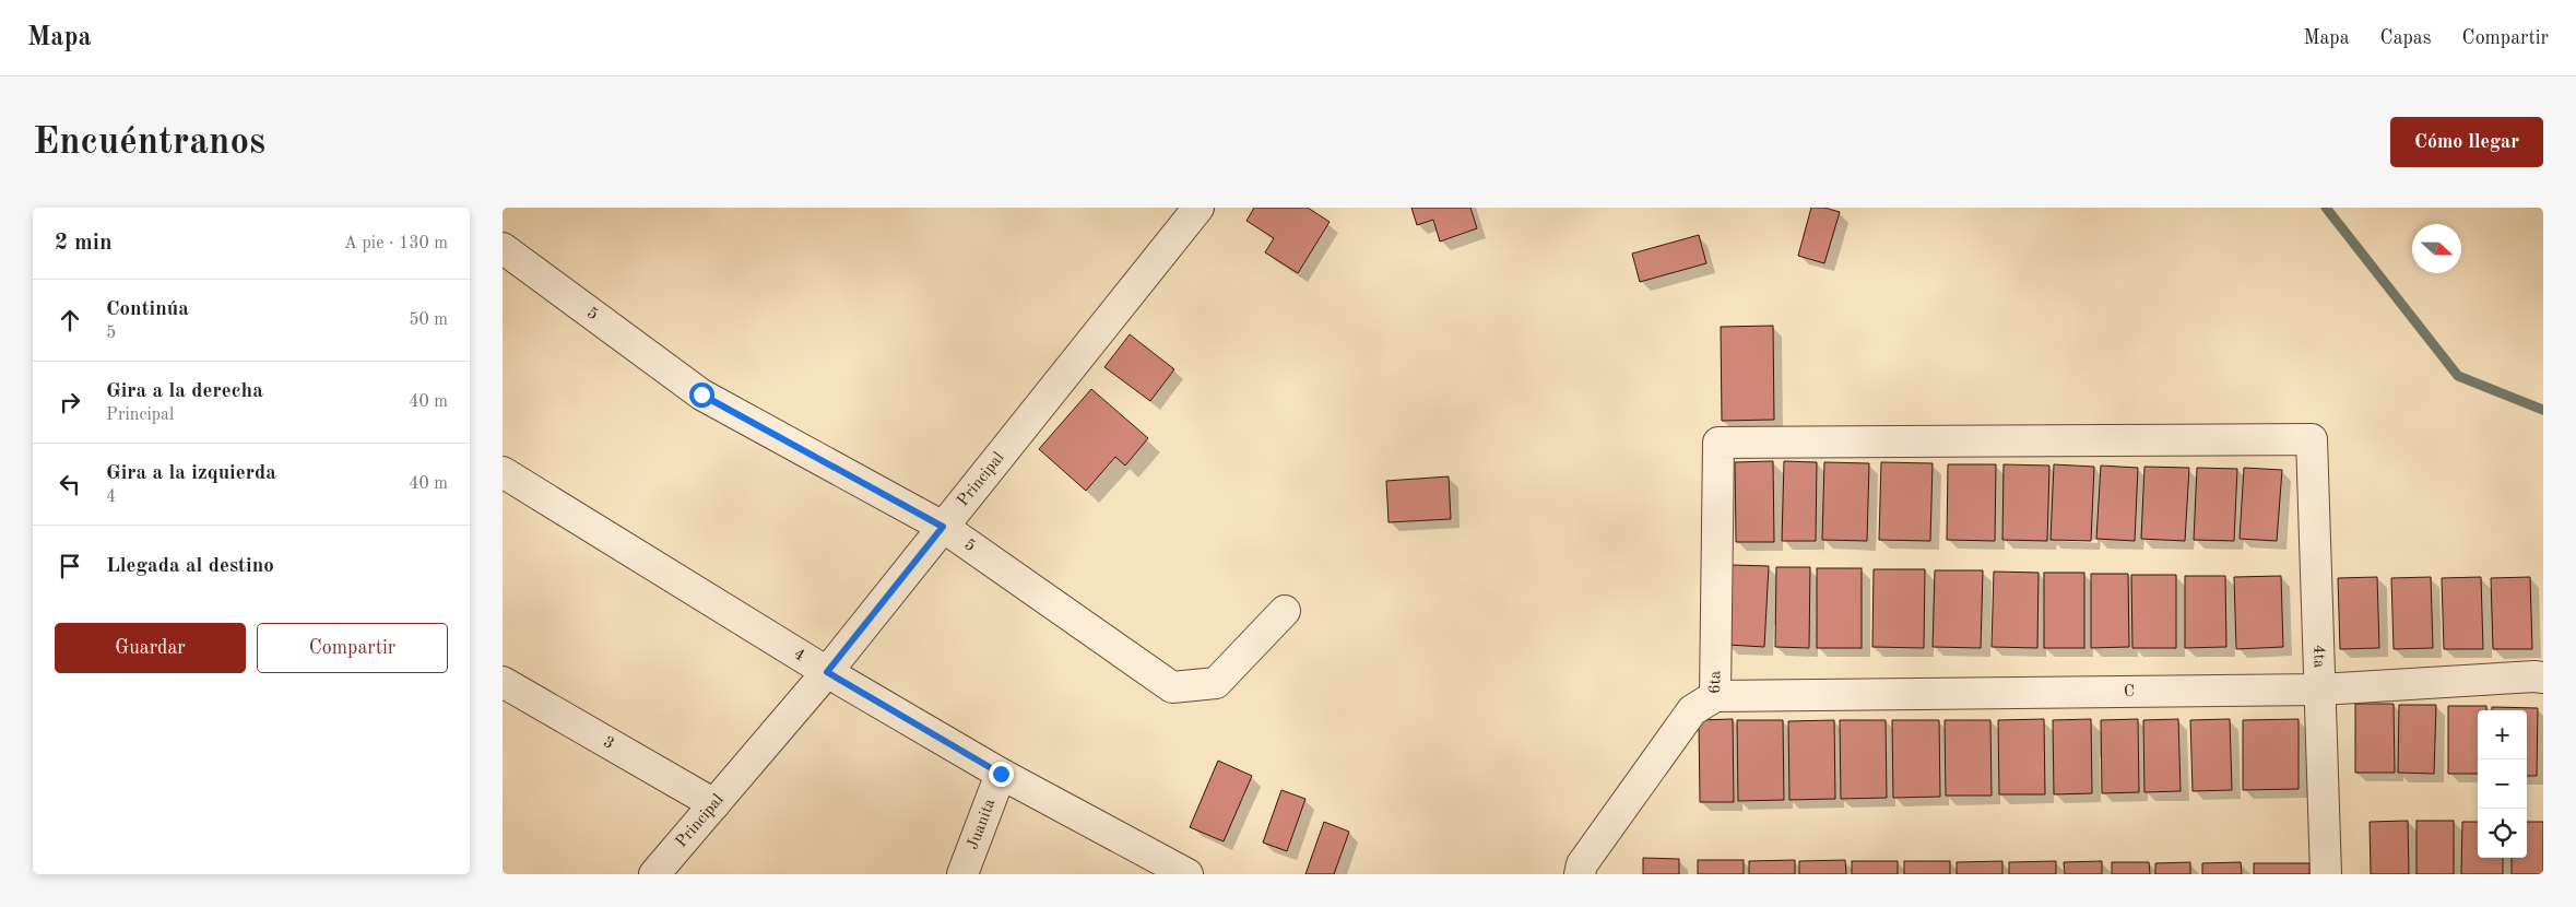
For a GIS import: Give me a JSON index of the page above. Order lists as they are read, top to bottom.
{
  "streets": {
    "street": [
      "5",
      "Principal",
      "4",
      "4ta",
      "6ta",
      "C",
      "3",
      "Juanita"
    ]
  },
  "crossings": [
    ["5", "Principal"],
    ["Principal", "4"],
    ["Principal", "3"],
    ["4", "Juanita"],
    ["4ta", "6ta"],
    ["4ta", "C"],
    ["6ta", "C"]
  ],
  "north": "right",
  "page": {
    "header": "Mapa",
    "nav": ["Mapa", "Capas", "Compartir"],
    "buttons": [
      "Cómo llegar",
      ["Guardar", "Compartir"]
    ],
    "title": "Encuéntranos",
    "heading": ["2 min", "A pie · 130 m"],
    "list": [
      ["Continúa", "5", "50 m"],
      ["Gira a la derecha", "Principal", "40 m"],
      ["Gira a la izquierda", "4", "40 m"],
      "Llegada al destino"
    ],
    "map_buttons": ["+", "−"]
  }
}
